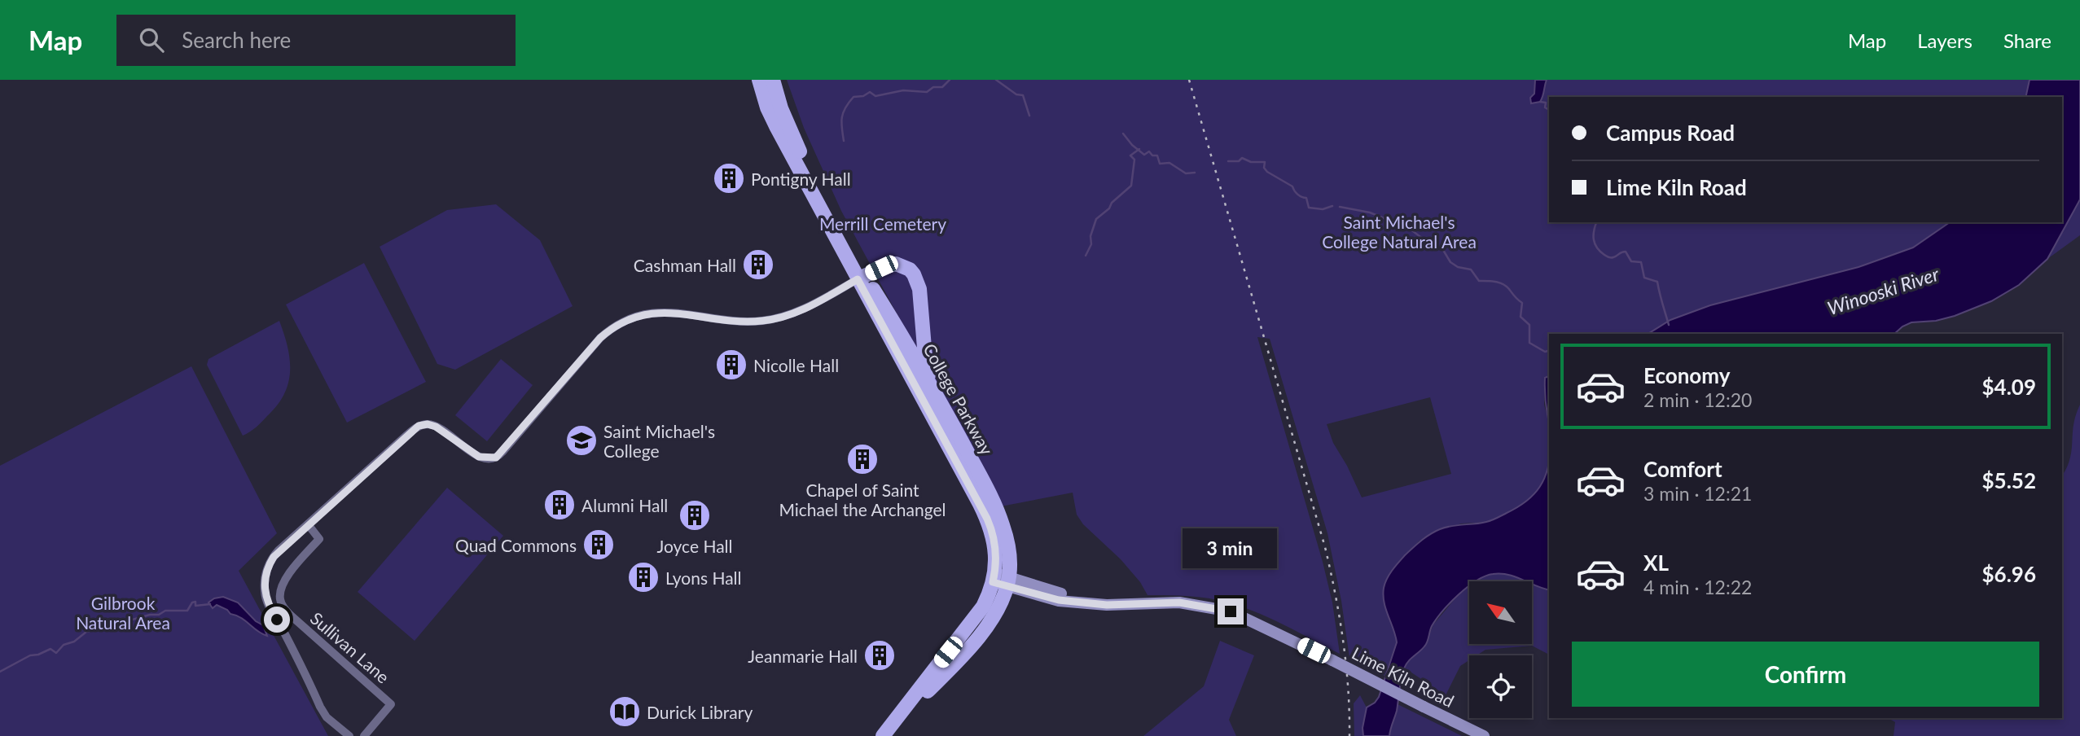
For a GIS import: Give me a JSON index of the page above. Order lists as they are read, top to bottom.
{
  "streets": {
    "main road": ["College Parkway", "Lime Kiln Road"],
    "street": ["Sullivan Lane"]
  },
  "crossings": [
    ["College Parkway", "Lime Kiln Road"]
  ],
  "water": ["Winooski River"],
  "parks": ["Saint Michael's College Natural Area", "Merrill Cemetery", "Gilbrook Natural Area"],
  "places": {
    "building": [
      "Pontigny Hall",
      "Cashman Hall",
      "Nicolle Hall",
      "Chapel of Saint Michael the Archangel",
      "Alumni Hall",
      "Joyce Hall",
      "Quad Commons",
      "Lyons Hall",
      "Jeanmarie Hall"
    ],
    "school or university": ["Saint Michael's College"],
    "library": ["Durick Library"]
  },
  "north": "top left",
  "page": {
    "header": "Map",
    "search": "Search here",
    "nav": ["Map", "Layers", "Share"],
    "banner": ["Campus Road", "Lime Kiln Road"],
    "list": [
      {
        "name": "Economy",
        "note": "2 min · 12:20",
        "value": "$4.09"
      },
      {
        "name": "Comfort",
        "note": "3 min · 12:21",
        "value": "$5.52"
      },
      {
        "name": "XL",
        "note": "4 min · 12:22",
        "value": "$6.96"
      }
    ],
    "bubble": "3 min",
    "buttons": "Confirm"
  }
}
